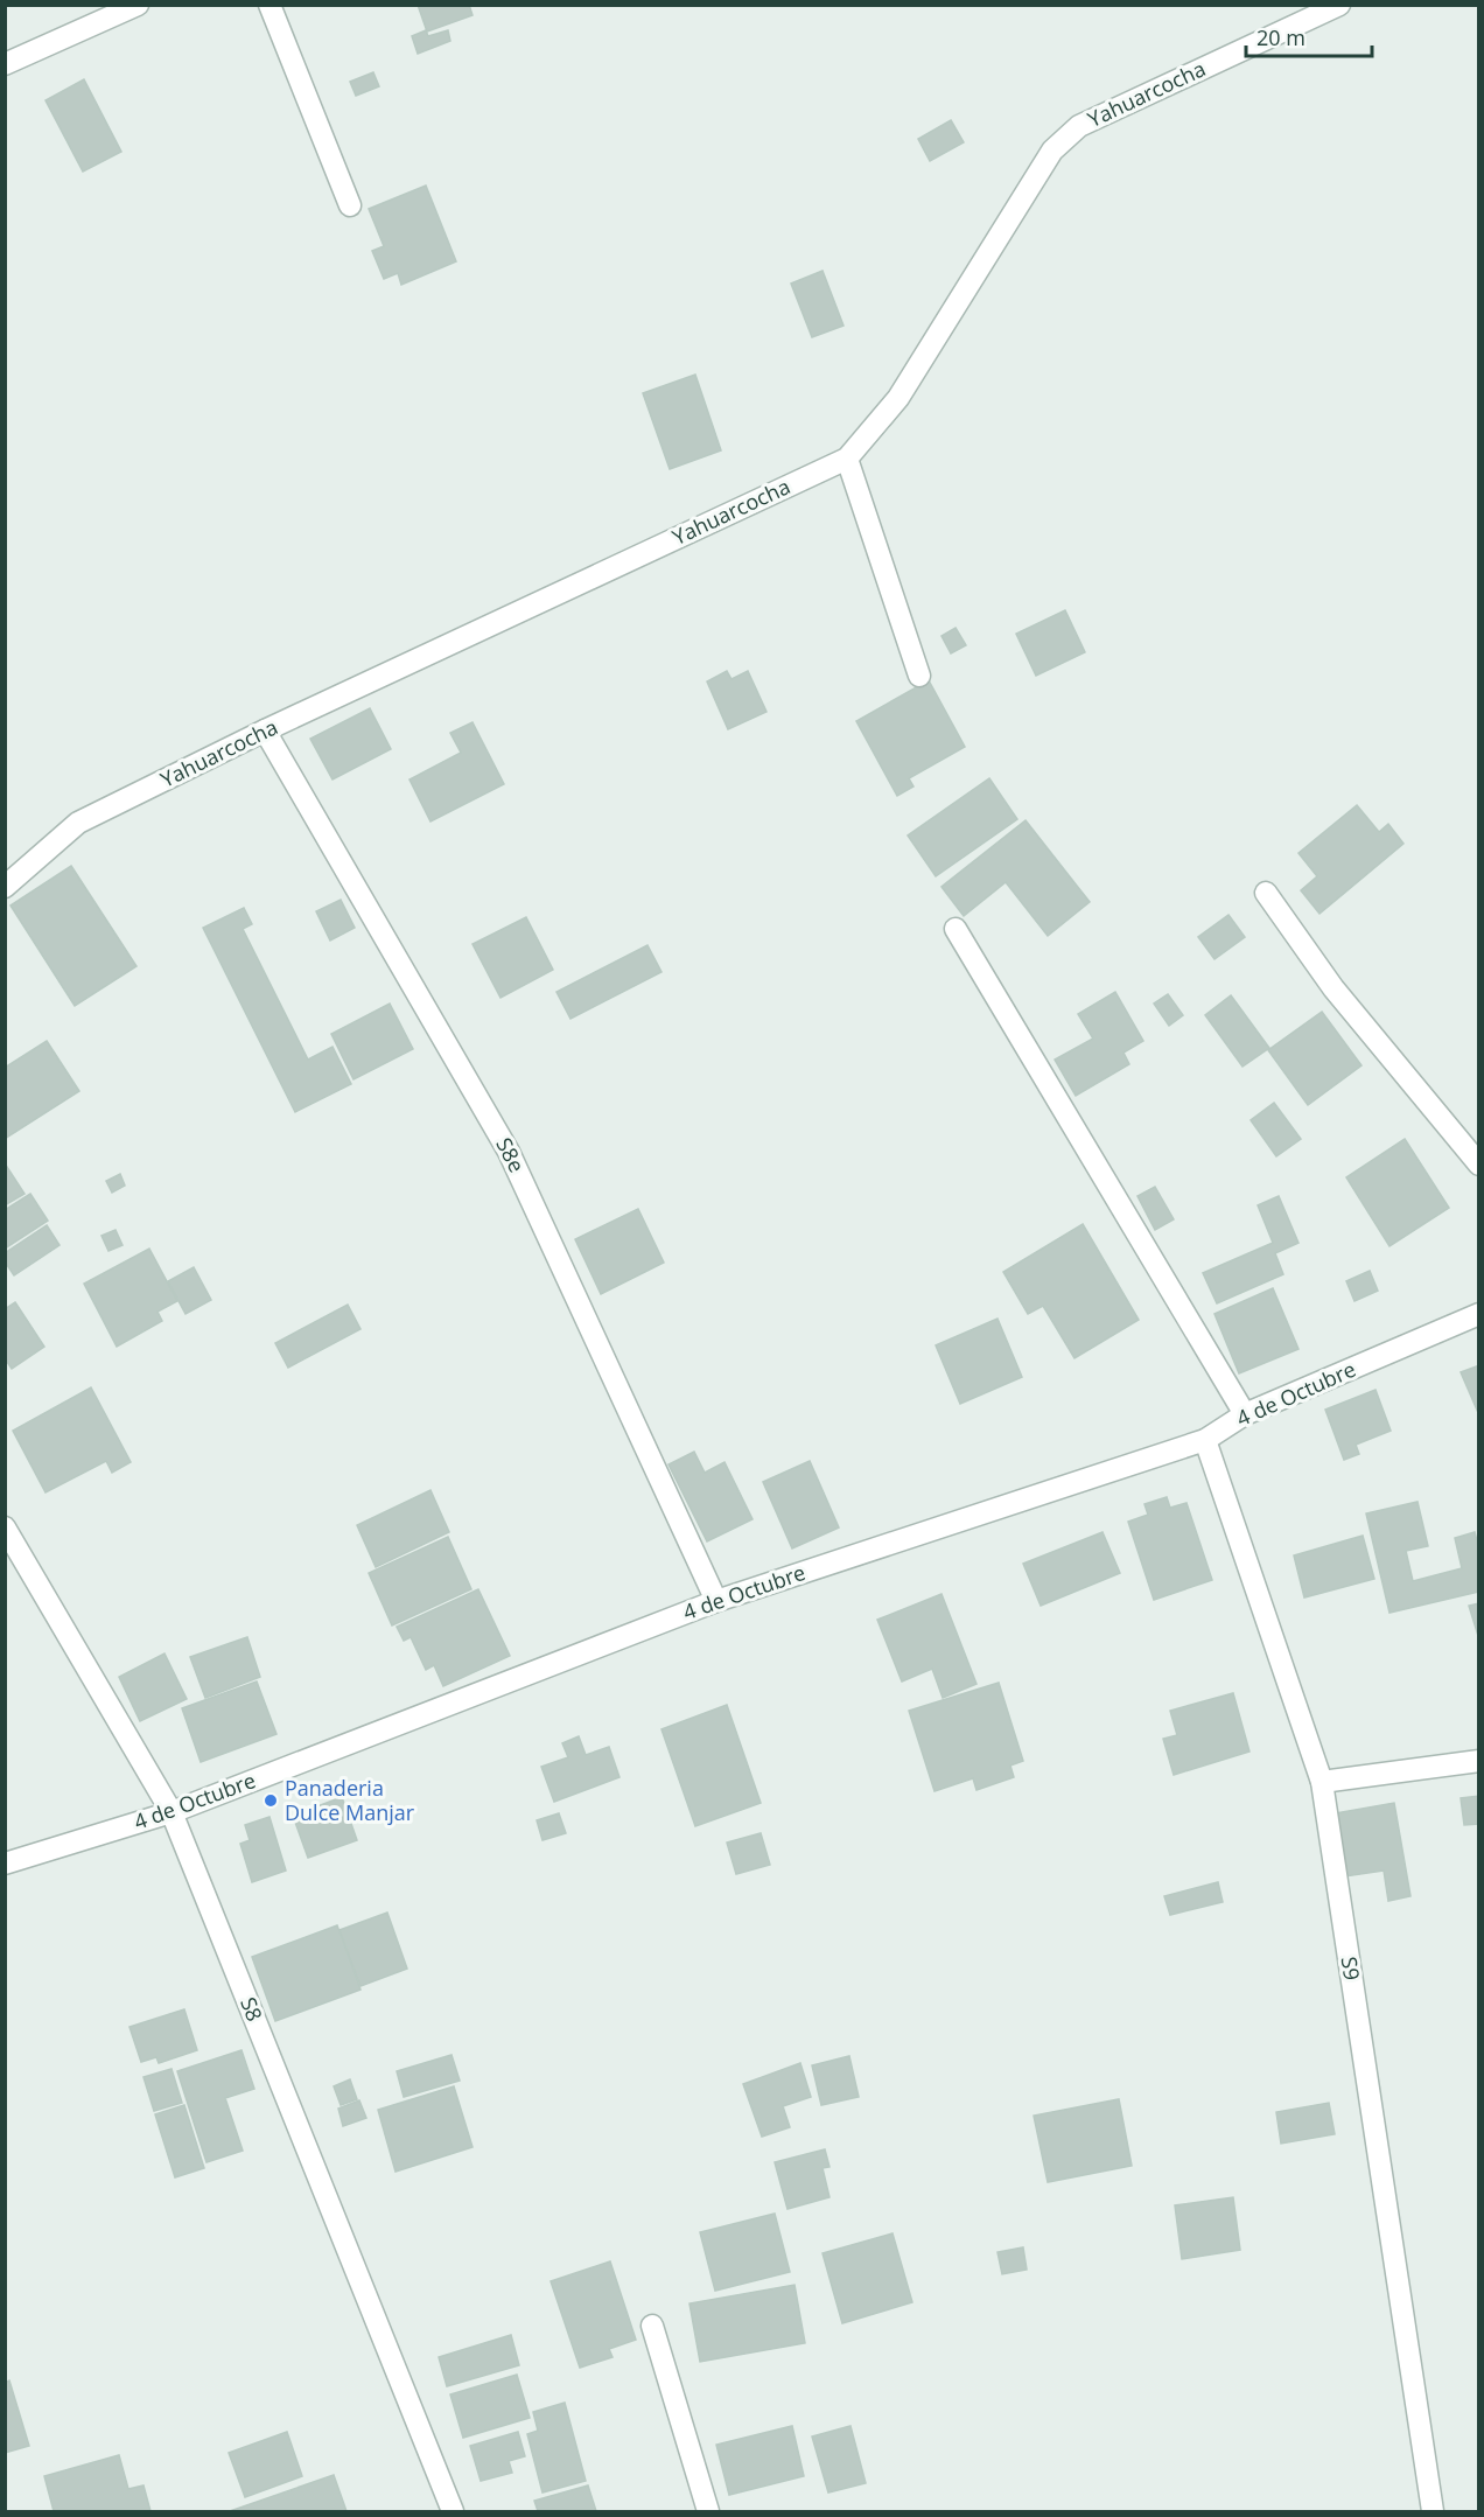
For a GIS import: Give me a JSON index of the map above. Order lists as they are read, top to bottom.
{
  "streets": {
    "street": [
      "Yahuarcocha",
      "S8e",
      "4 de Octubre",
      "S9",
      "S8"
    ]
  },
  "crossings": [
    ["Yahuarcocha", "S8e"],
    ["S8e", "4 de Octubre"],
    ["4 de Octubre", "S9"],
    ["4 de Octubre", "S8"]
  ],
  "places": ["Panaderia Dulce Manjar"],
  "scale_bar": "20 m"
}
